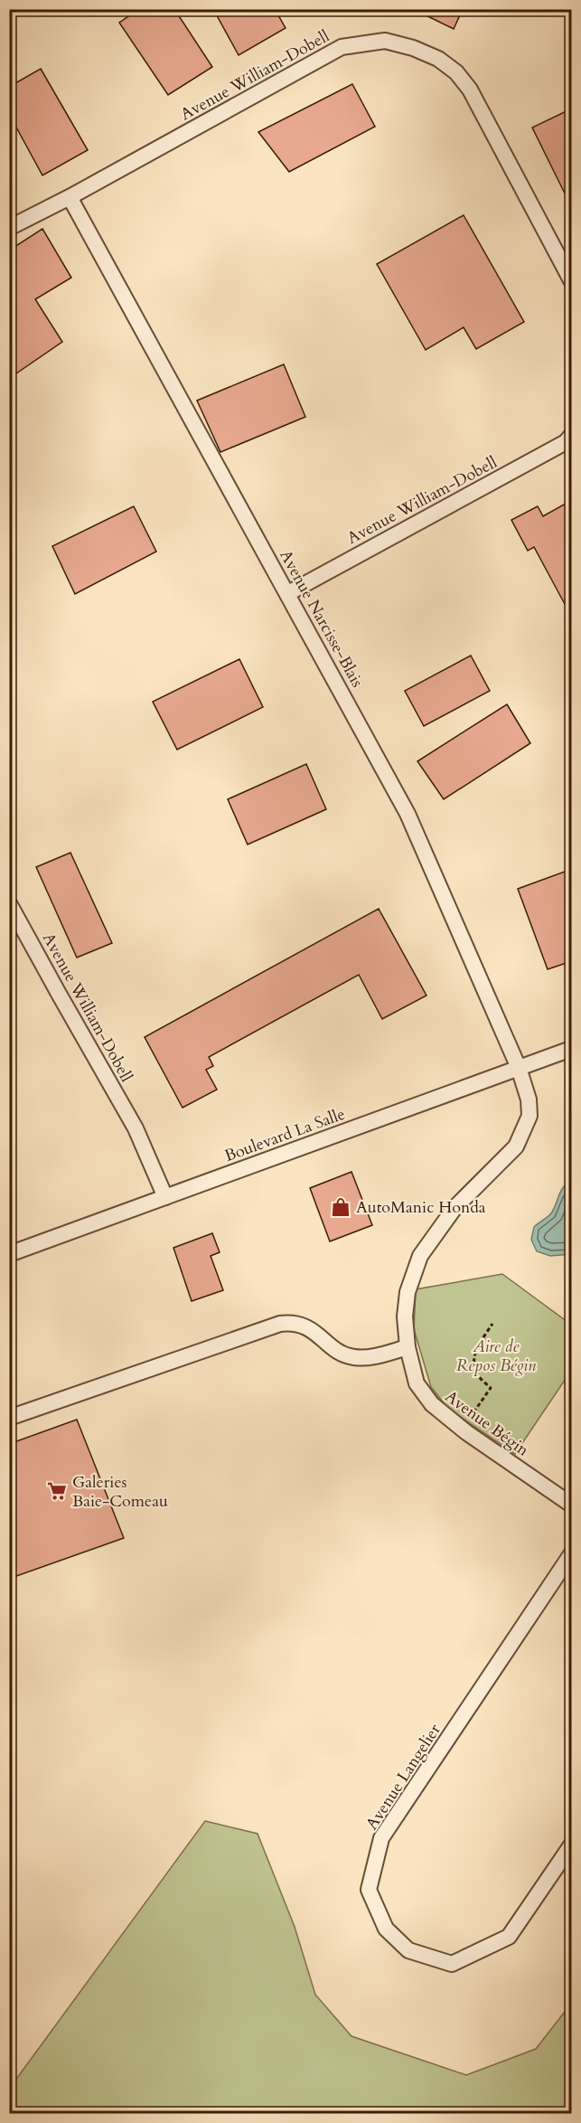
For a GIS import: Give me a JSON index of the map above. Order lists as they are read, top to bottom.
{
  "streets": {
    "street": [
      "Avenue William-Dobell",
      "Avenue Narcisse-Blais",
      "Boulevard La Salle",
      "Avenue Bégin",
      "Avenue Langelier"
    ]
  },
  "crossings": [
    ["Avenue William-Dobell", "Avenue Narcisse-Blais"],
    ["Avenue William-Dobell", "Boulevard La Salle"],
    ["Avenue Narcisse-Blais", "Boulevard La Salle"],
    ["Avenue Narcisse-Blais", "Avenue Bégin"],
    ["Boulevard La Salle", "Avenue Bégin"]
  ],
  "parks": ["Aire de Repos Bégin"],
  "places": {
    "shop": ["AutoManic Honda"],
    "supermarket": ["Galeries Baie-Comeau"]
  }
}
